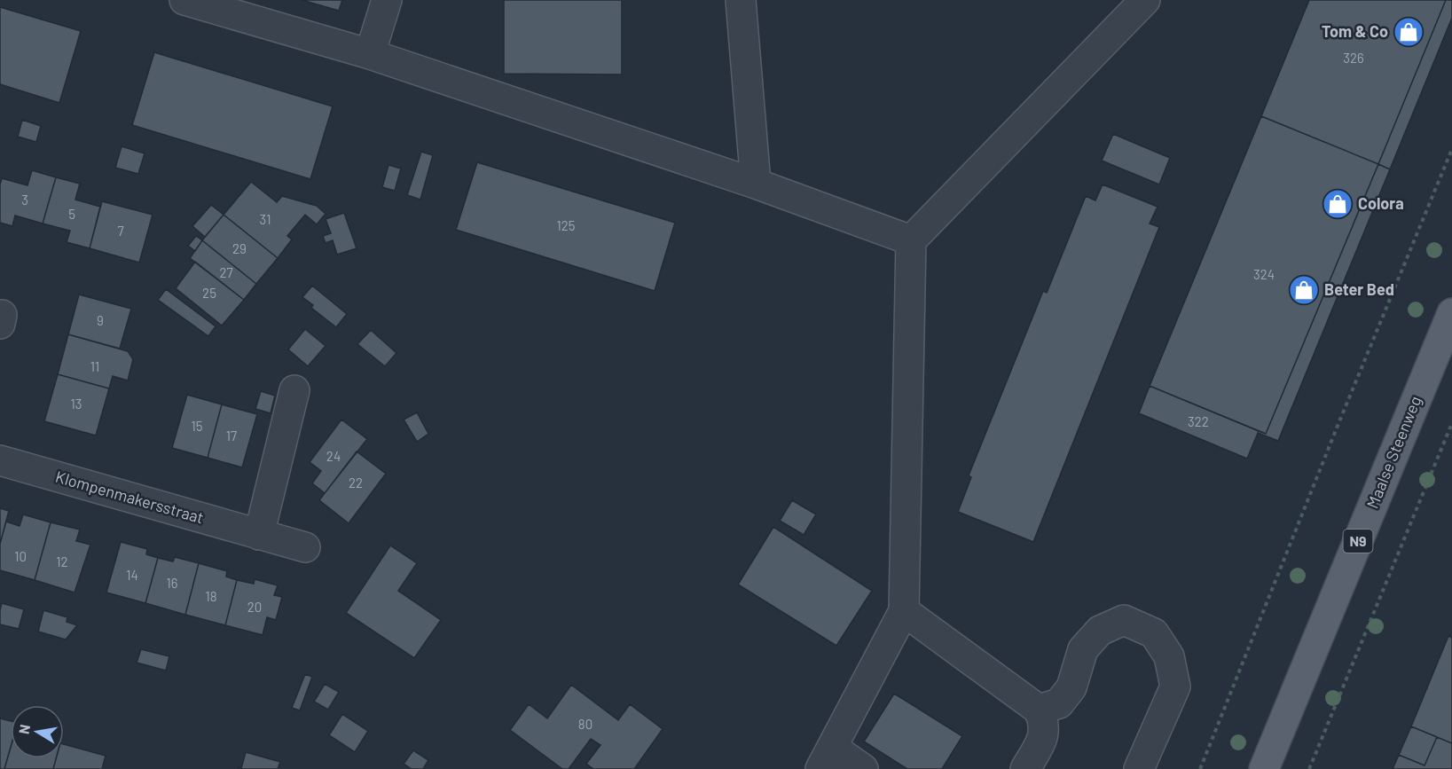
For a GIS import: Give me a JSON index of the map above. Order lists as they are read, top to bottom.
{
  "streets": {
    "main road": ["Maalse Steenweg", "N9"],
    "street": ["Klompenmakersstraat"]
  },
  "places": {
    "shop": ["Tom & Co", "Colora", "Beter Bed"]
  },
  "house_numbers": [
    "326",
    "3",
    "5",
    "31",
    "125",
    "7",
    "29",
    "27",
    "324",
    "25",
    "9",
    "11",
    "13",
    "322",
    "15",
    "17",
    "24",
    "22",
    "10",
    "12",
    "14",
    "16",
    "18",
    "20",
    "80"
  ],
  "north": "left"
}
